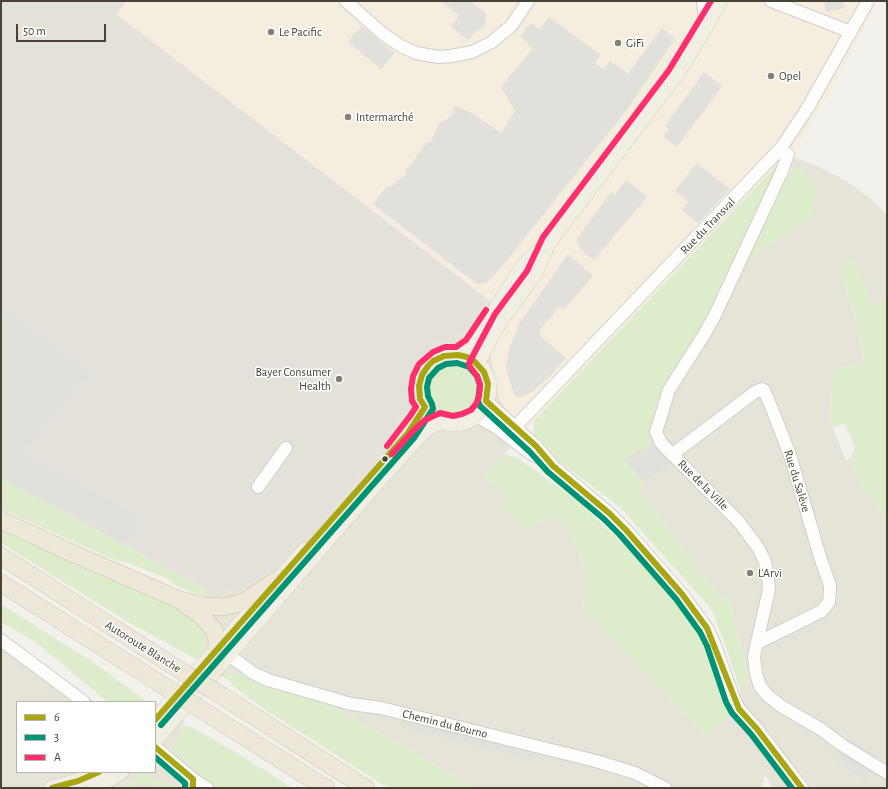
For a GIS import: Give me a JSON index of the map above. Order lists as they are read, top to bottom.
{
  "streets": {
    "highway": ["Autoroute Blanche"],
    "street": [
      "Rue du Transval",
      "Rue du Salève",
      "Rue de la Ville",
      "Chemin du Bourno"
    ]
  },
  "crossings": [
    ["Rue du Salève", "Rue de la Ville"]
  ],
  "places": [
    "Le Pacific",
    "GiFi",
    "Opel",
    "Intermarché",
    "Bayer Consumer Health",
    "L'Arvi"
  ],
  "lines": ["transit line A", "transit line 6", "transit line 3"],
  "legend": ["6", "3", "A"],
  "scale_bar": "50 m"
}
